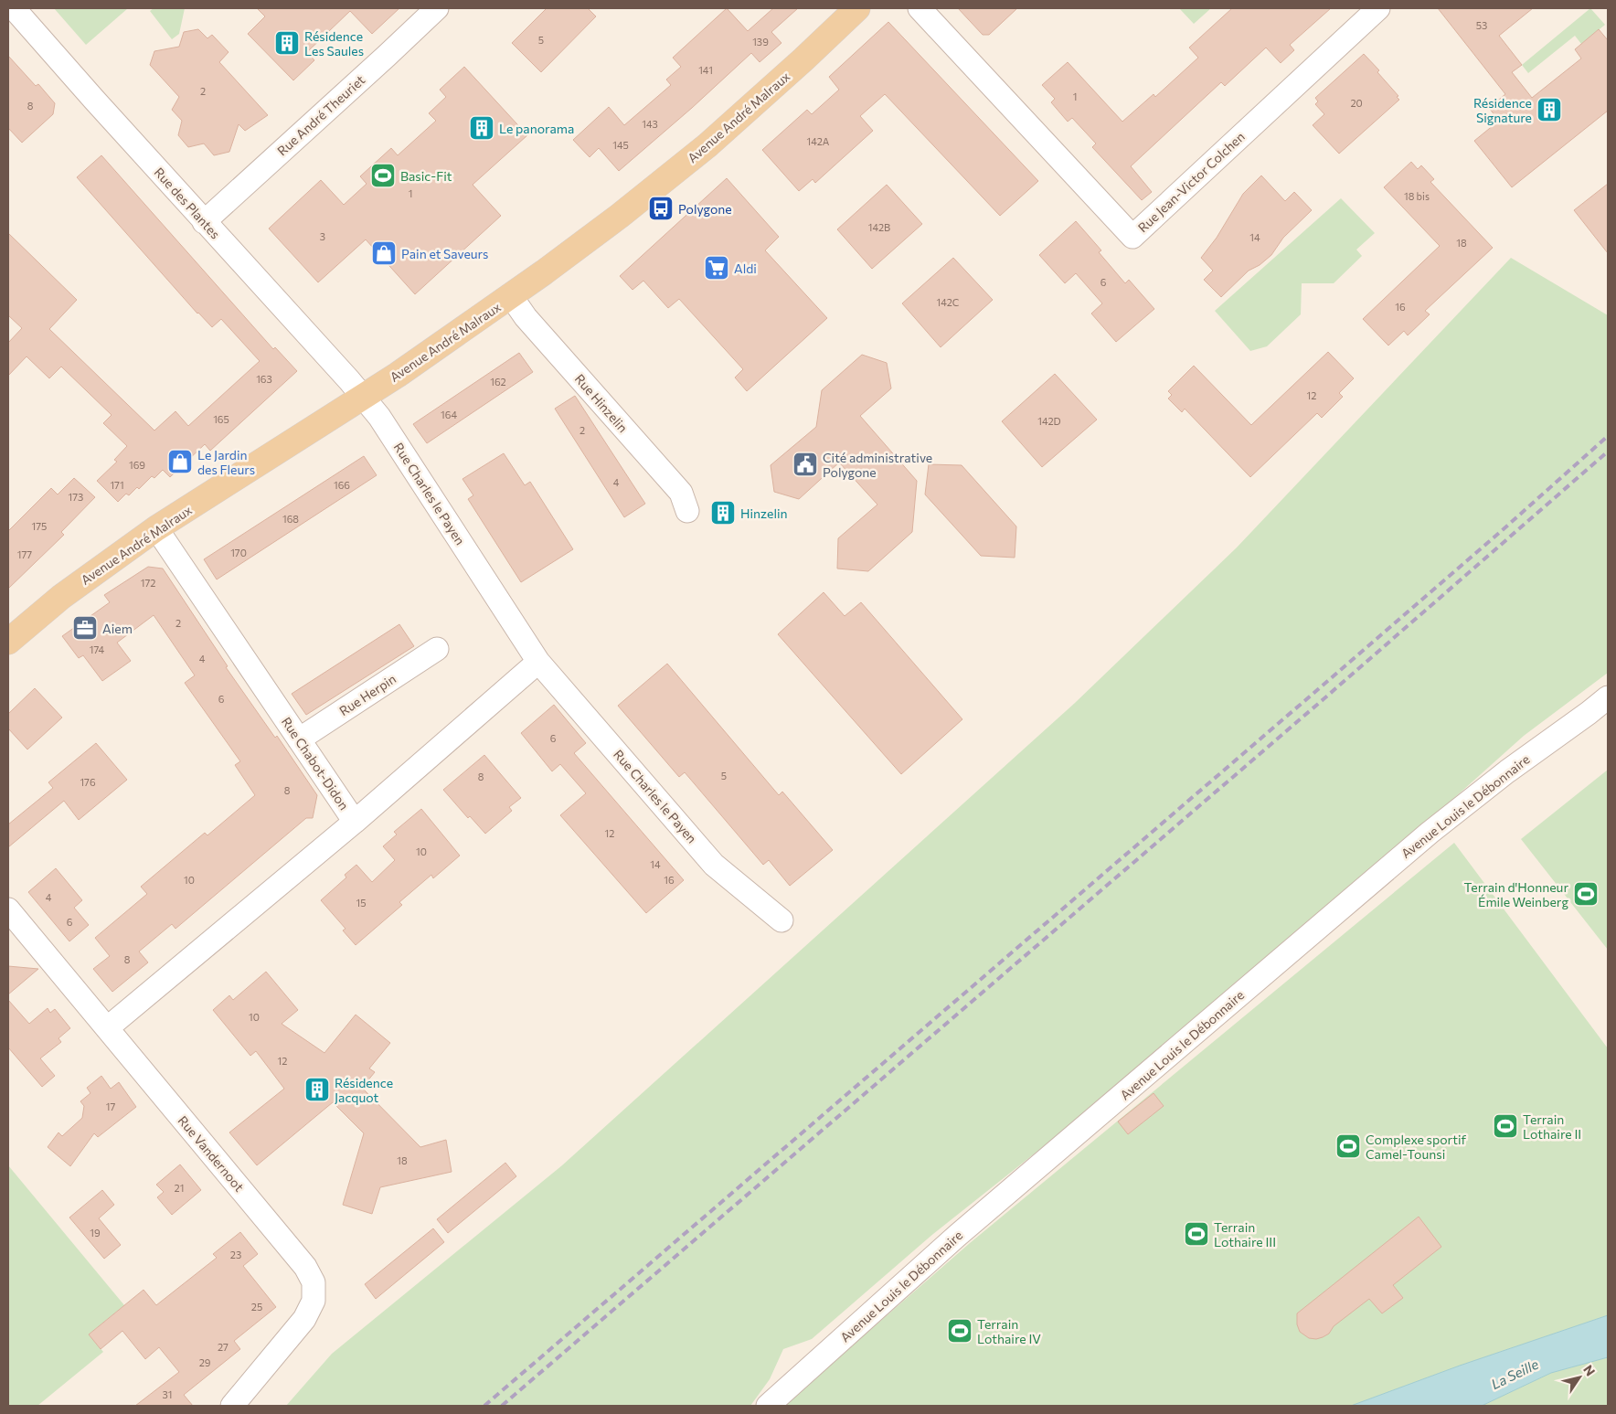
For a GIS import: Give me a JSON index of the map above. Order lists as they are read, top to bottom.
{
  "streets": {
    "main road": ["Avenue André Malraux"],
    "street": [
      "Rue André Theuriet",
      "Rue Jean-Victor Colchen",
      "Rue des Plantes",
      "Rue Hinzelin",
      "Rue Charles le Payen",
      "Rue Herpin",
      "Rue Chabot-Didon",
      "Avenue Louis le Débonnaire",
      "Rue Vandernoot"
    ]
  },
  "crossings": [
    ["Rue André Theuriet", "Rue des Plantes"],
    ["Avenue André Malraux", "Rue des Plantes"],
    ["Avenue André Malraux", "Rue Hinzelin"],
    ["Avenue André Malraux", "Rue Charles le Payen"],
    ["Avenue André Malraux", "Rue Chabot-Didon"],
    ["Rue des Plantes", "Rue Charles le Payen"],
    ["Rue Herpin", "Rue Chabot-Didon"],
    ["Rue Chabot-Didon", "Rue Vandernoot"]
  ],
  "water": ["La Seille"],
  "places": {
    "building": [
      "Résidence Les Saules",
      "Résidence Signature",
      "Le panorama",
      "Hinzelin",
      "Résidence Jacquot"
    ],
    "sports": [
      "Basic-Fit",
      "Terrain d'Honneur Émile Weinberg",
      "Terrain Lothaire II",
      "Complexe sportif Camel-Tounsi",
      "Terrain Lothaire III",
      "Terrain Lothaire IV"
    ],
    "bus stop": ["Polygone"],
    "shop": ["Pain et Saveurs", "Le Jardin des Fleurs"],
    "supermarket": ["Aldi"],
    "public building": ["Cité administrative Polygone"],
    "office": ["Aiem"]
  },
  "house_numbers": [
    "53",
    "5",
    "139",
    "141",
    "2",
    "1",
    "20",
    "8",
    "143",
    "142A",
    "145",
    "1",
    "18 bis",
    "142B",
    "3",
    "14",
    "18",
    "6",
    "142C",
    "16",
    "163",
    "162",
    "12",
    "164",
    "165",
    "142D",
    "2",
    "169",
    "4",
    "171",
    "166",
    "173",
    "168",
    "175",
    "170",
    "177",
    "172",
    "2",
    "174",
    "4",
    "6",
    "6",
    "5",
    "8",
    "176",
    "8",
    "12",
    "10",
    "14",
    "10",
    "16",
    "4",
    "15",
    "6",
    "8",
    "10",
    "12",
    "17",
    "18",
    "21",
    "19",
    "23",
    "25",
    "27",
    "29",
    "31"
  ],
  "north": "top right"
}
